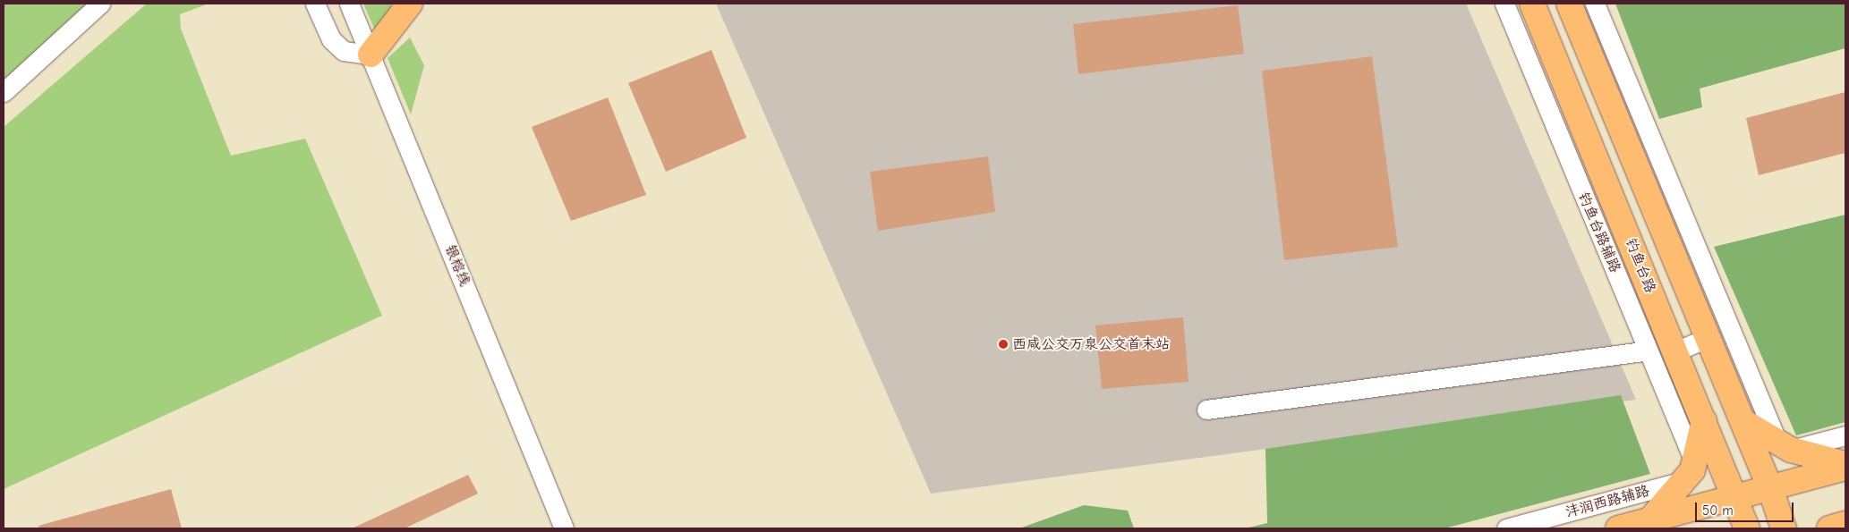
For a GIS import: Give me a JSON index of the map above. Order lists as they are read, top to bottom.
{
  "streets": {
    "main road": ["钓鱼台路"],
    "street": ["钓鱼台路辅路", "银榕线", "沣润西路辅路"]
  },
  "crossings": [
    ["钓鱼台路辅路", "沣润西路辅路"]
  ],
  "places": ["西咸公交万泉公交首末站"],
  "scale_bar": "50 m"
}
